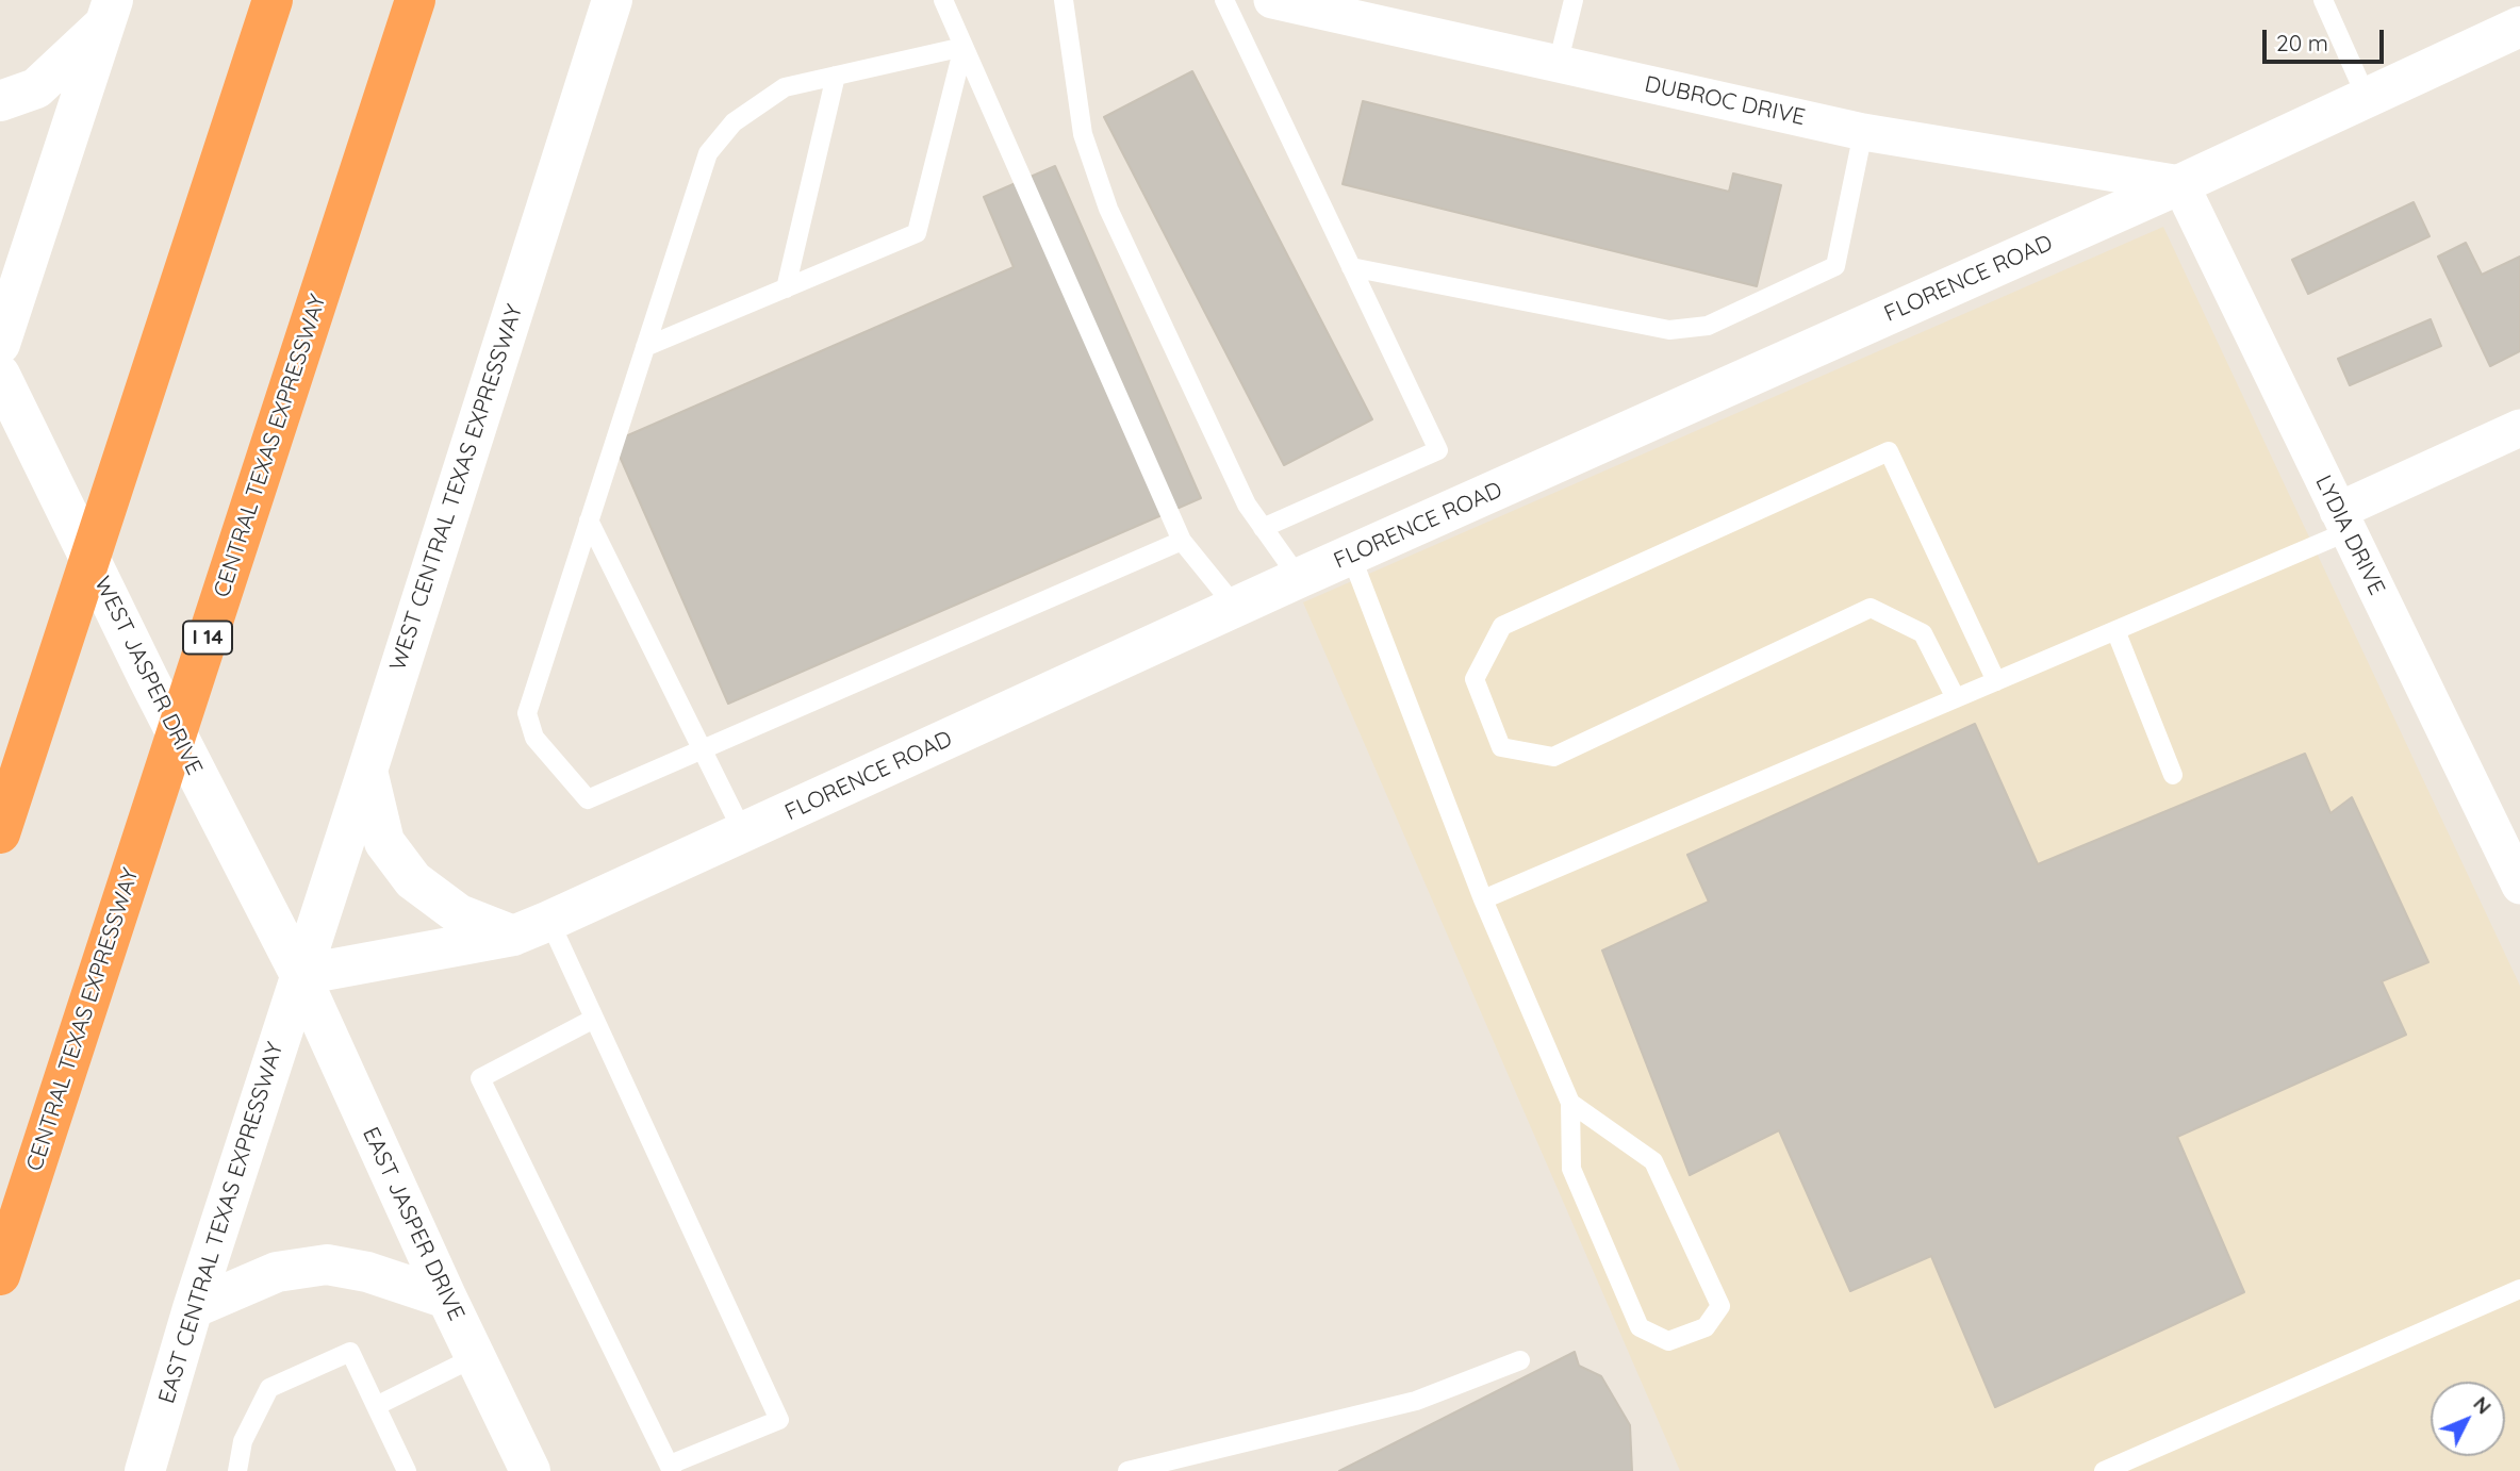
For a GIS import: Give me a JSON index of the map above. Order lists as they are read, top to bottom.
{
  "streets": {
    "highway": ["CENTRAL TEXAS EXPRESSWAY", "I 14"],
    "street": [
      "DUBROC DRIVE",
      "FLORENCE ROAD",
      "WEST CENTRAL TEXAS EXPRESSWAY",
      "LYDIA DRIVE",
      "WEST JASPER DRIVE",
      "EAST CENTRAL TEXAS EXPRESSWAY",
      "EAST JASPER DRIVE"
    ]
  },
  "crossings": [
    ["DUBROC DRIVE", "FLORENCE ROAD"],
    ["DUBROC DRIVE", "LYDIA DRIVE"],
    ["FLORENCE ROAD", "WEST CENTRAL TEXAS EXPRESSWAY"],
    ["FLORENCE ROAD", "LYDIA DRIVE"],
    ["FLORENCE ROAD", "WEST JASPER DRIVE"],
    ["FLORENCE ROAD", "EAST CENTRAL TEXAS EXPRESSWAY"],
    ["FLORENCE ROAD", "EAST JASPER DRIVE"],
    ["WEST CENTRAL TEXAS EXPRESSWAY", "WEST JASPER DRIVE"],
    ["WEST CENTRAL TEXAS EXPRESSWAY", "EAST CENTRAL TEXAS EXPRESSWAY"],
    ["WEST CENTRAL TEXAS EXPRESSWAY", "EAST JASPER DRIVE"],
    ["WEST JASPER DRIVE", "EAST CENTRAL TEXAS EXPRESSWAY"],
    ["WEST JASPER DRIVE", "EAST JASPER DRIVE"],
    ["EAST CENTRAL TEXAS EXPRESSWAY", "EAST JASPER DRIVE"]
  ],
  "scale_bar": "20 m",
  "north": "top right"
}
